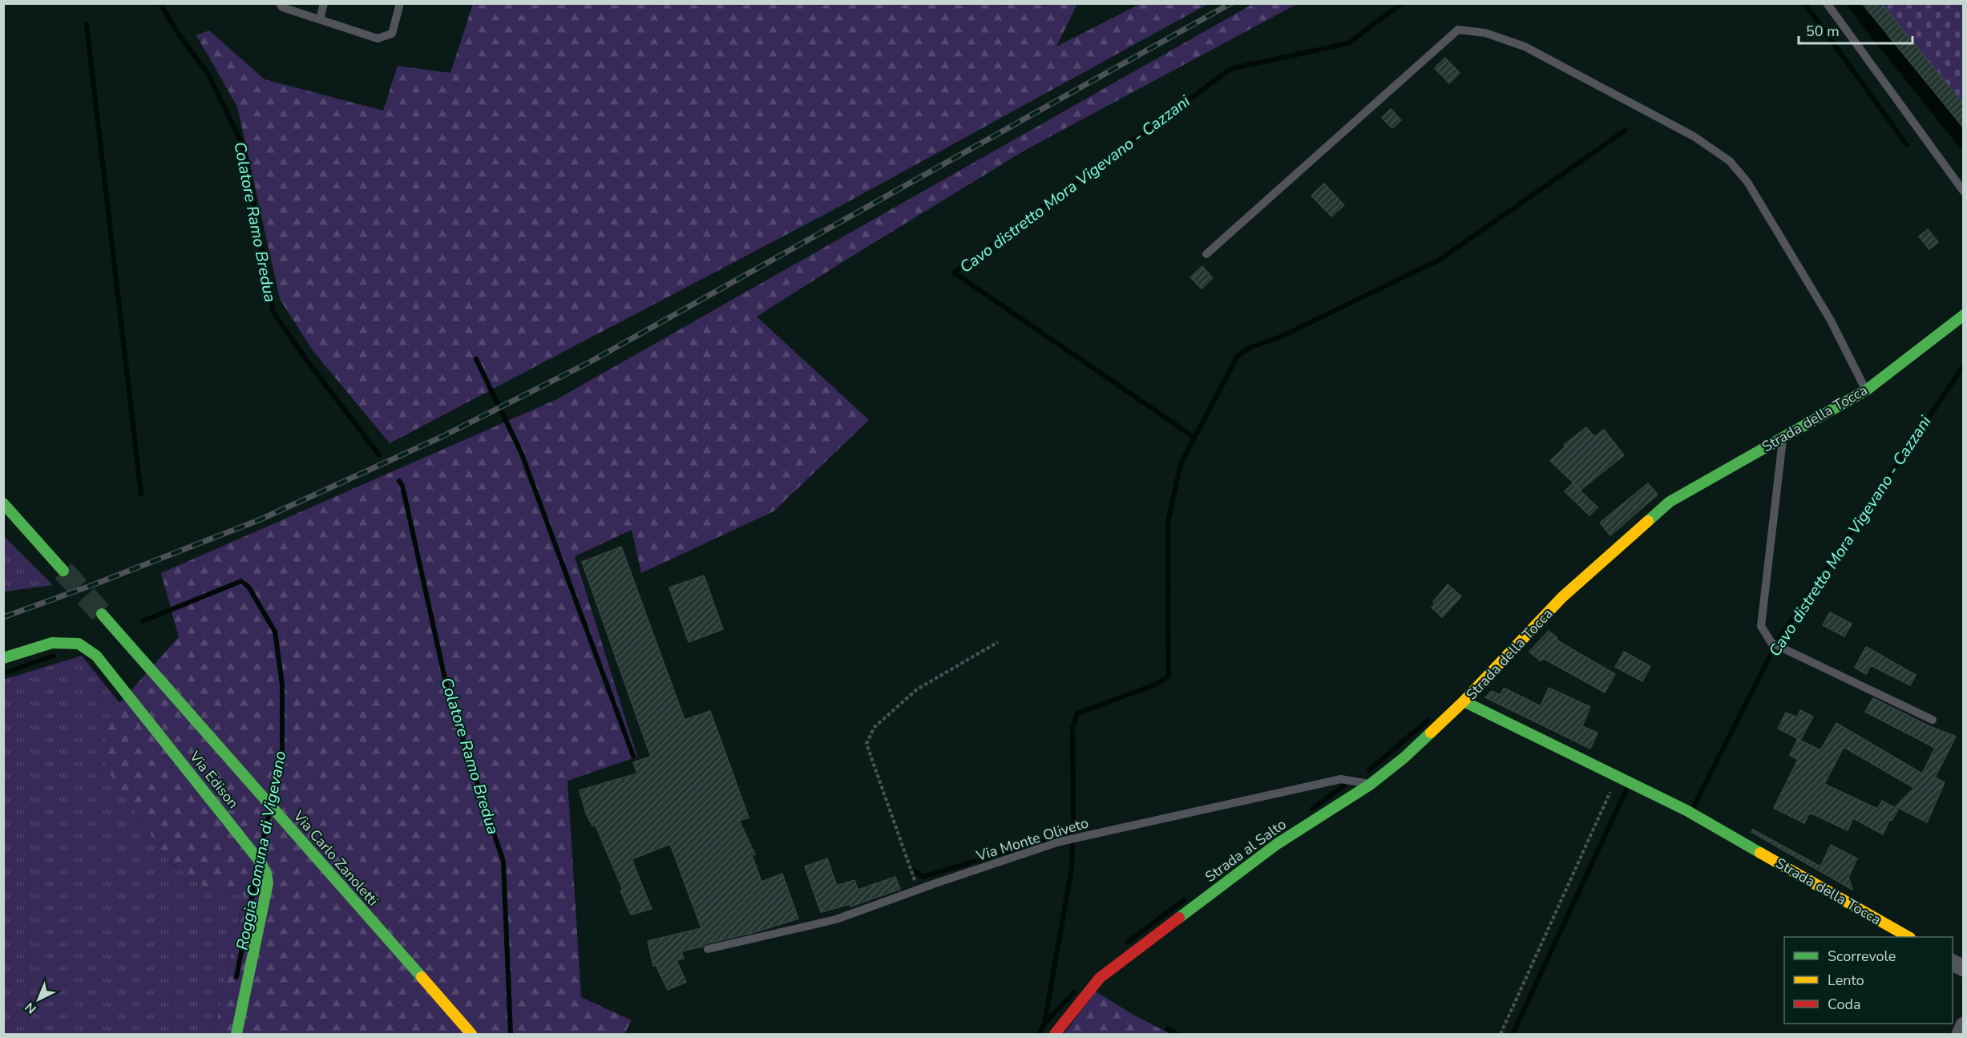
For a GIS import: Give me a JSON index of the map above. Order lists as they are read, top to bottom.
{
  "streets": {
    "street": [
      "Strada della Tocca",
      "Via Edison",
      "Strada al Salto",
      "Via Carlo Zanoletti"
    ],
    "lane": ["Via Monte Oliveto"]
  },
  "crossings": [
    ["Strada della Tocca", "Strada al Salto"],
    ["Via Monte Oliveto", "Strada al Salto"]
  ],
  "water": ["Cavo distretto Mora Vigevano - Cazzani", "Colatore Ramo Bredua", "Roggia Comuna di Vigevano"],
  "legend": ["Scorrevole", "Lento", "Coda"],
  "scale_bar": "50 m",
  "north": "bottom left"
}
